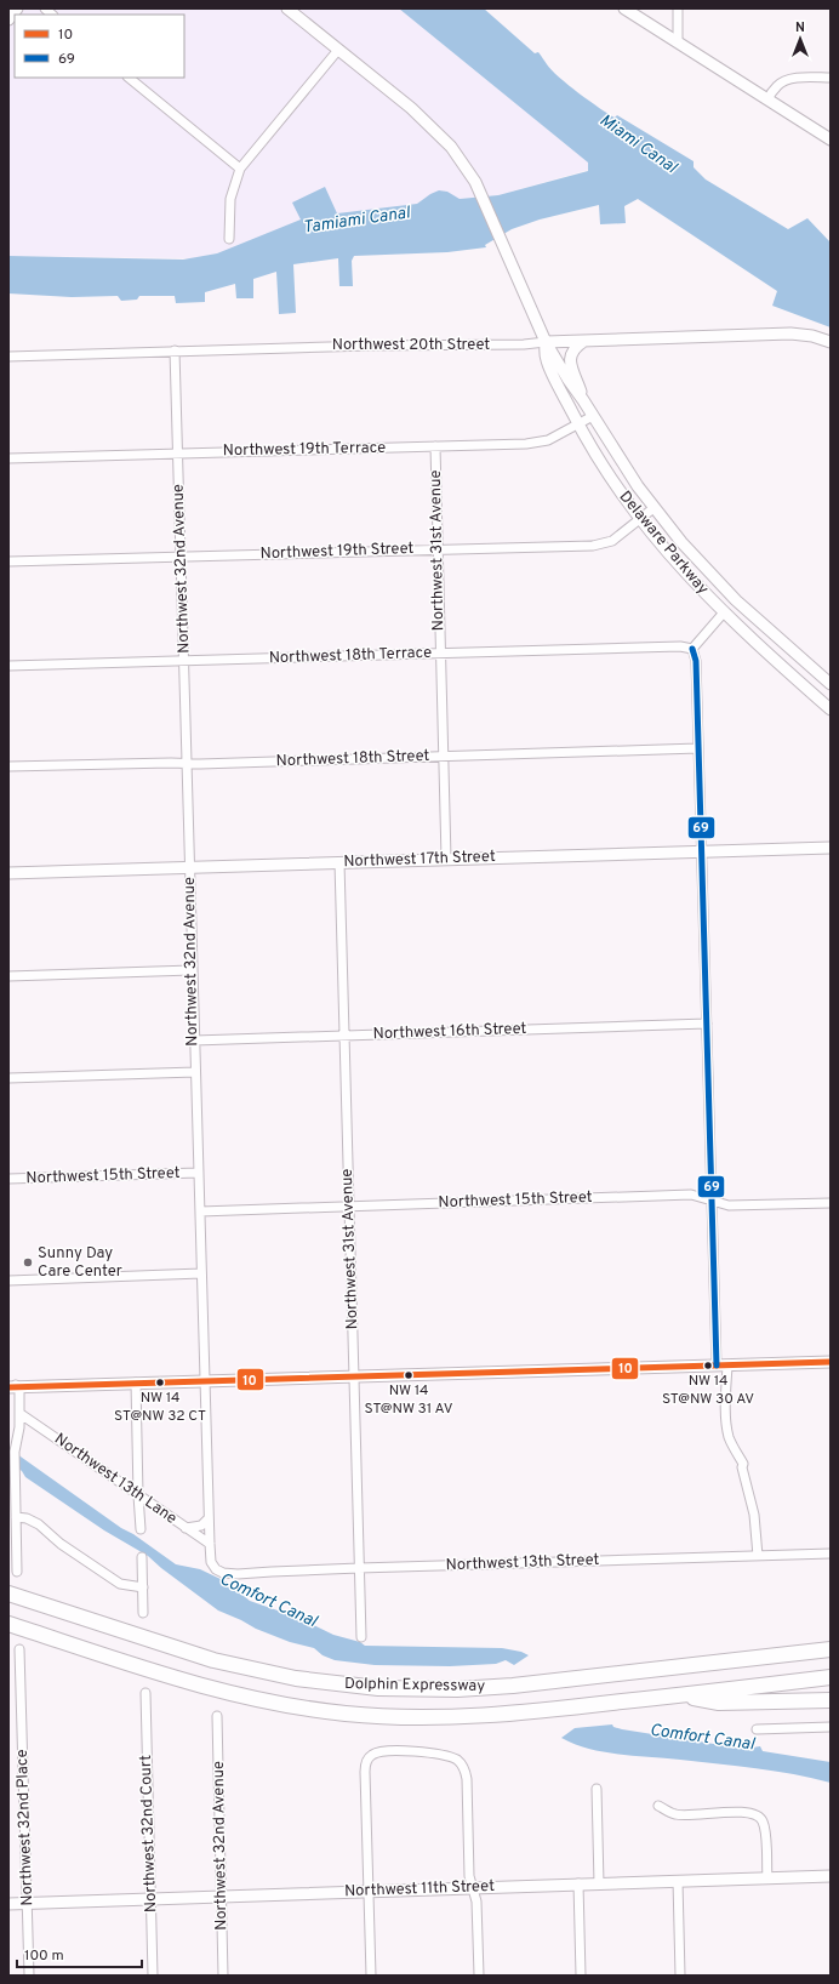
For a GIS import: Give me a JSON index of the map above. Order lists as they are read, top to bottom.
{
  "streets": {
    "highway": ["Dolphin Expressway"],
    "street": [
      "Northwest 20th Street",
      "Northwest 19th Terrace",
      "Delaware Parkway",
      "Northwest 31st Avenue",
      "Northwest 19th Street",
      "Northwest 32nd Avenue",
      "Northwest 18th Terrace",
      "Northwest 18th Street",
      "Northwest 17th Street",
      "Northwest 16th Street",
      "Northwest 15th Street",
      "Northwest 13th Lane",
      "Northwest 13th Street",
      "Northwest 32nd Place",
      "Northwest 32nd Court",
      "Northwest 11th Street"
    ]
  },
  "crossings": [
    ["Northwest 20th Street", "Delaware Parkway"],
    ["Northwest 20th Street", "Northwest 32nd Avenue"],
    ["Northwest 19th Terrace", "Delaware Parkway"],
    ["Northwest 19th Terrace", "Northwest 31st Avenue"],
    ["Northwest 19th Terrace", "Northwest 32nd Avenue"],
    ["Delaware Parkway", "Northwest 19th Street"],
    ["Northwest 31st Avenue", "Northwest 19th Street"],
    ["Northwest 31st Avenue", "Northwest 18th Terrace"],
    ["Northwest 31st Avenue", "Northwest 18th Street"],
    ["Northwest 31st Avenue", "Northwest 17th Street"],
    ["Northwest 31st Avenue", "Northwest 16th Street"],
    ["Northwest 31st Avenue", "Northwest 15th Street"],
    ["Northwest 31st Avenue", "Northwest 13th Street"],
    ["Northwest 19th Street", "Northwest 32nd Avenue"],
    ["Northwest 32nd Avenue", "Northwest 18th Terrace"],
    ["Northwest 32nd Avenue", "Northwest 18th Street"],
    ["Northwest 32nd Avenue", "Northwest 17th Street"],
    ["Northwest 32nd Avenue", "Northwest 16th Street"],
    ["Northwest 32nd Avenue", "Northwest 15th Street"],
    ["Northwest 32nd Avenue", "Northwest 13th Lane"],
    ["Northwest 32nd Avenue", "Northwest 13th Street"],
    ["Northwest 32nd Avenue", "Northwest 11th Street"],
    ["Northwest 32nd Place", "Northwest 11th Street"],
    ["Northwest 32nd Court", "Northwest 11th Street"]
  ],
  "water": ["Miami Canal", "Tamiami Canal", "Comfort Canal"],
  "places": [
    "Sunny Day Care Center",
    "NW 14 ST@NW 30 AV",
    "NW 14 ST@NW 31 AV",
    "NW 14 ST@NW 32 CT"
  ],
  "lines": ["transit line 69", "transit line 10"],
  "legend": ["10", "69"],
  "scale_bar": "100 m",
  "north": "top"
}
